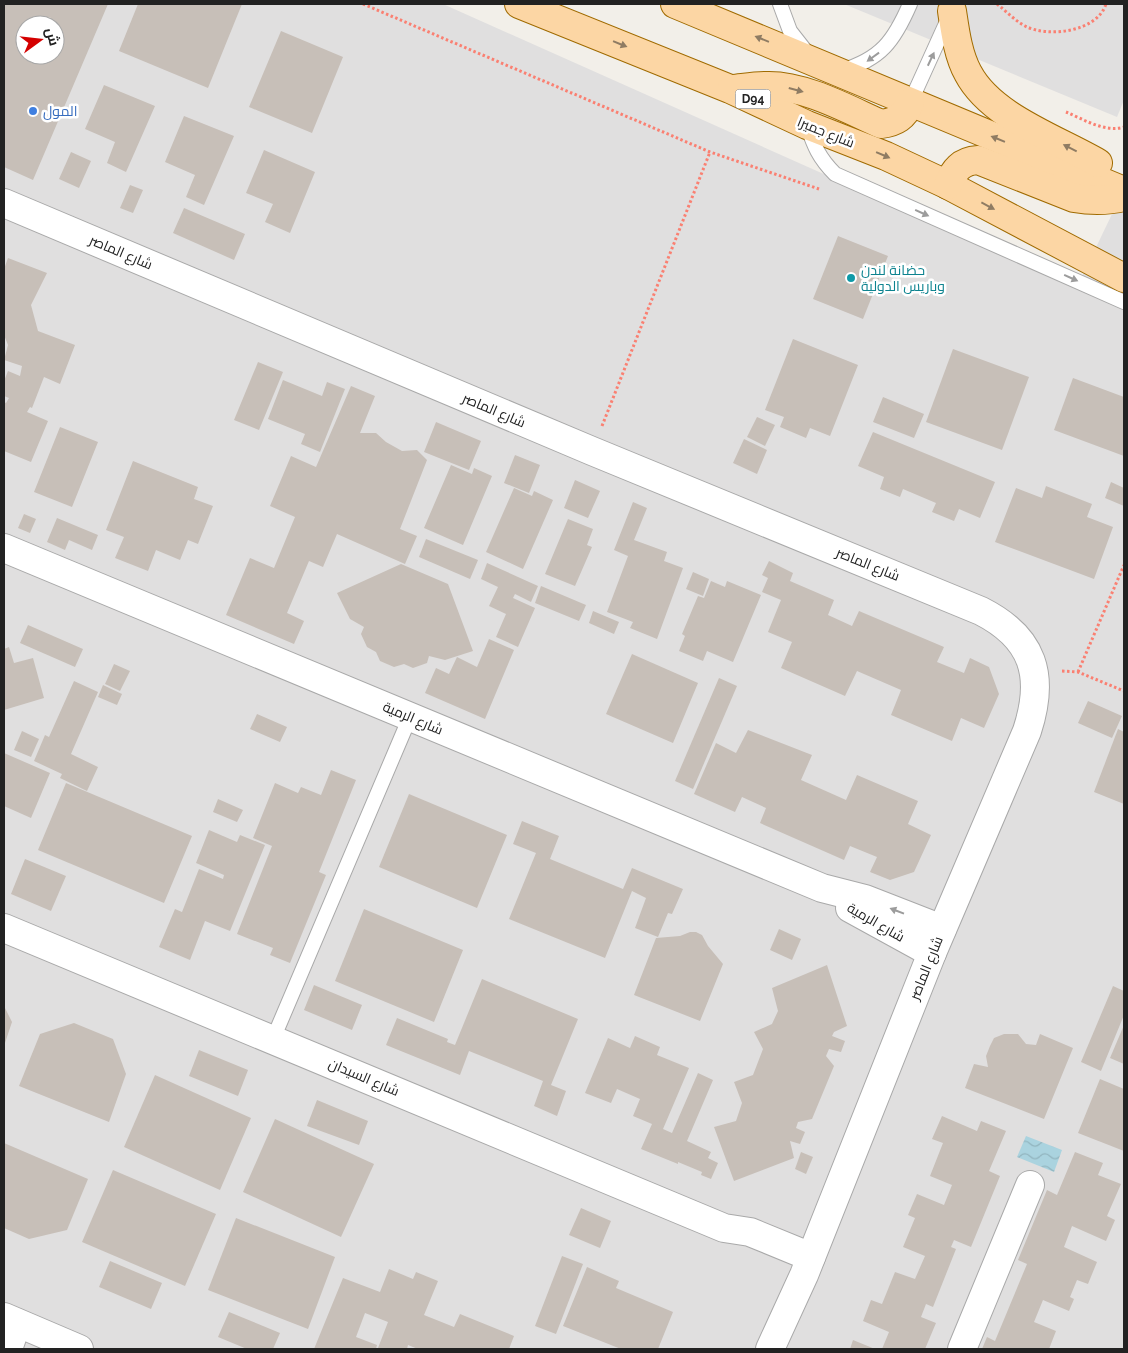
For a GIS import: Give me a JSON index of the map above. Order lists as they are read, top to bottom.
{
  "streets": {
    "main road": ["D94", "شارع جميرا"],
    "street": ["شارع الماصر", "شارع الرمية", "شارع السيدان"]
  },
  "crossings": [
    ["شارع الماصر", "شارع الرمية"],
    ["شارع الماصر", "شارع السيدان"]
  ],
  "places": ["المول", "حضانة لندن وباريس الدولية"],
  "north": "right"
}
